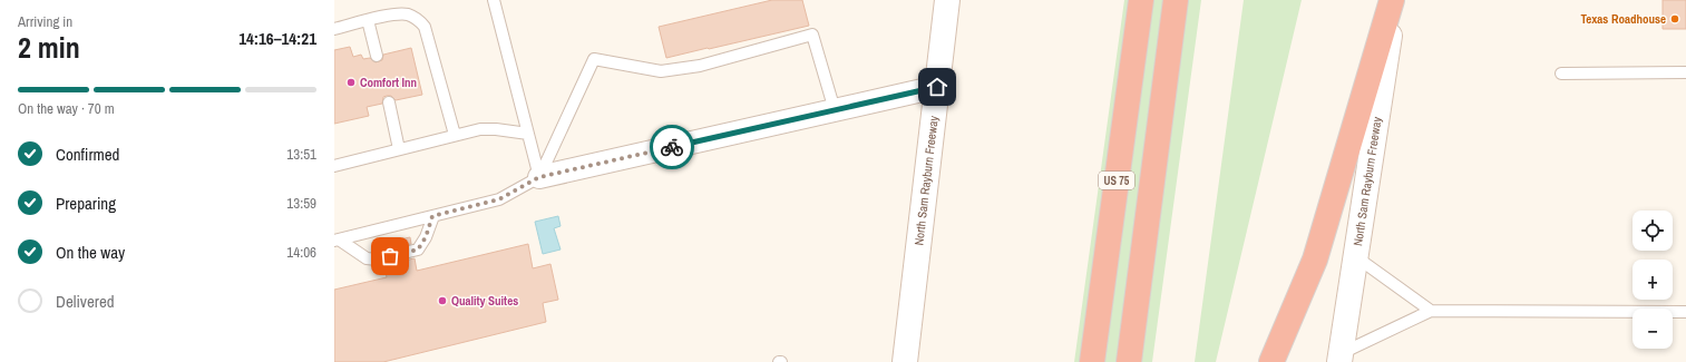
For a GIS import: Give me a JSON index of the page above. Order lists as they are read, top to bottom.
{
  "streets": {
    "highway": ["US 75"],
    "main road": ["North Sam Rayburn Freeway"]
  },
  "places": ["Texas Roadhouse", "Comfort Inn", "Quality Suites"],
  "page": {
    "heading": ["2 min", "Arriving in", "14:16–14:21"],
    "bar": "On the way · 70 m",
    "list": [
      ["Confirmed", "13:51"],
      ["Preparing", "13:59"],
      ["On the way", "14:06"],
      "Delivered"
    ],
    "map_buttons": ["+", "−"]
  }
}
